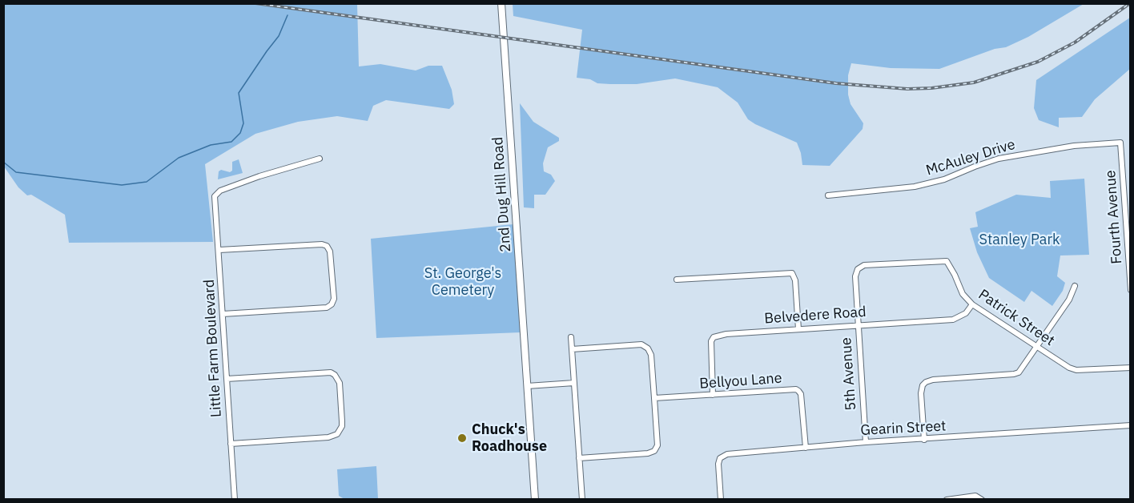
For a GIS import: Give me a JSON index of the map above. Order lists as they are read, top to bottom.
{
  "streets": {
    "street": [
      "McAuley Drive",
      "2nd Dug Hill Road",
      "Fourth Avenue",
      "Belvedere Road",
      "Patrick Street",
      "Little Farm Boulevard",
      "5th Avenue",
      "Bellyou Lane",
      "Gearin Street"
    ]
  },
  "crossings": [
    ["McAuley Drive", "Fourth Avenue"],
    ["Belvedere Road", "Patrick Street"],
    ["Belvedere Road", "5th Avenue"],
    ["Belvedere Road", "Bellyou Lane"],
    ["Patrick Street", "5th Avenue"],
    ["5th Avenue", "Gearin Street"],
    ["Bellyou Lane", "Gearin Street"]
  ],
  "parks": ["Stanley Park", "St. George's Cemetery"],
  "places": ["Chuck's Roadhouse"]
}
